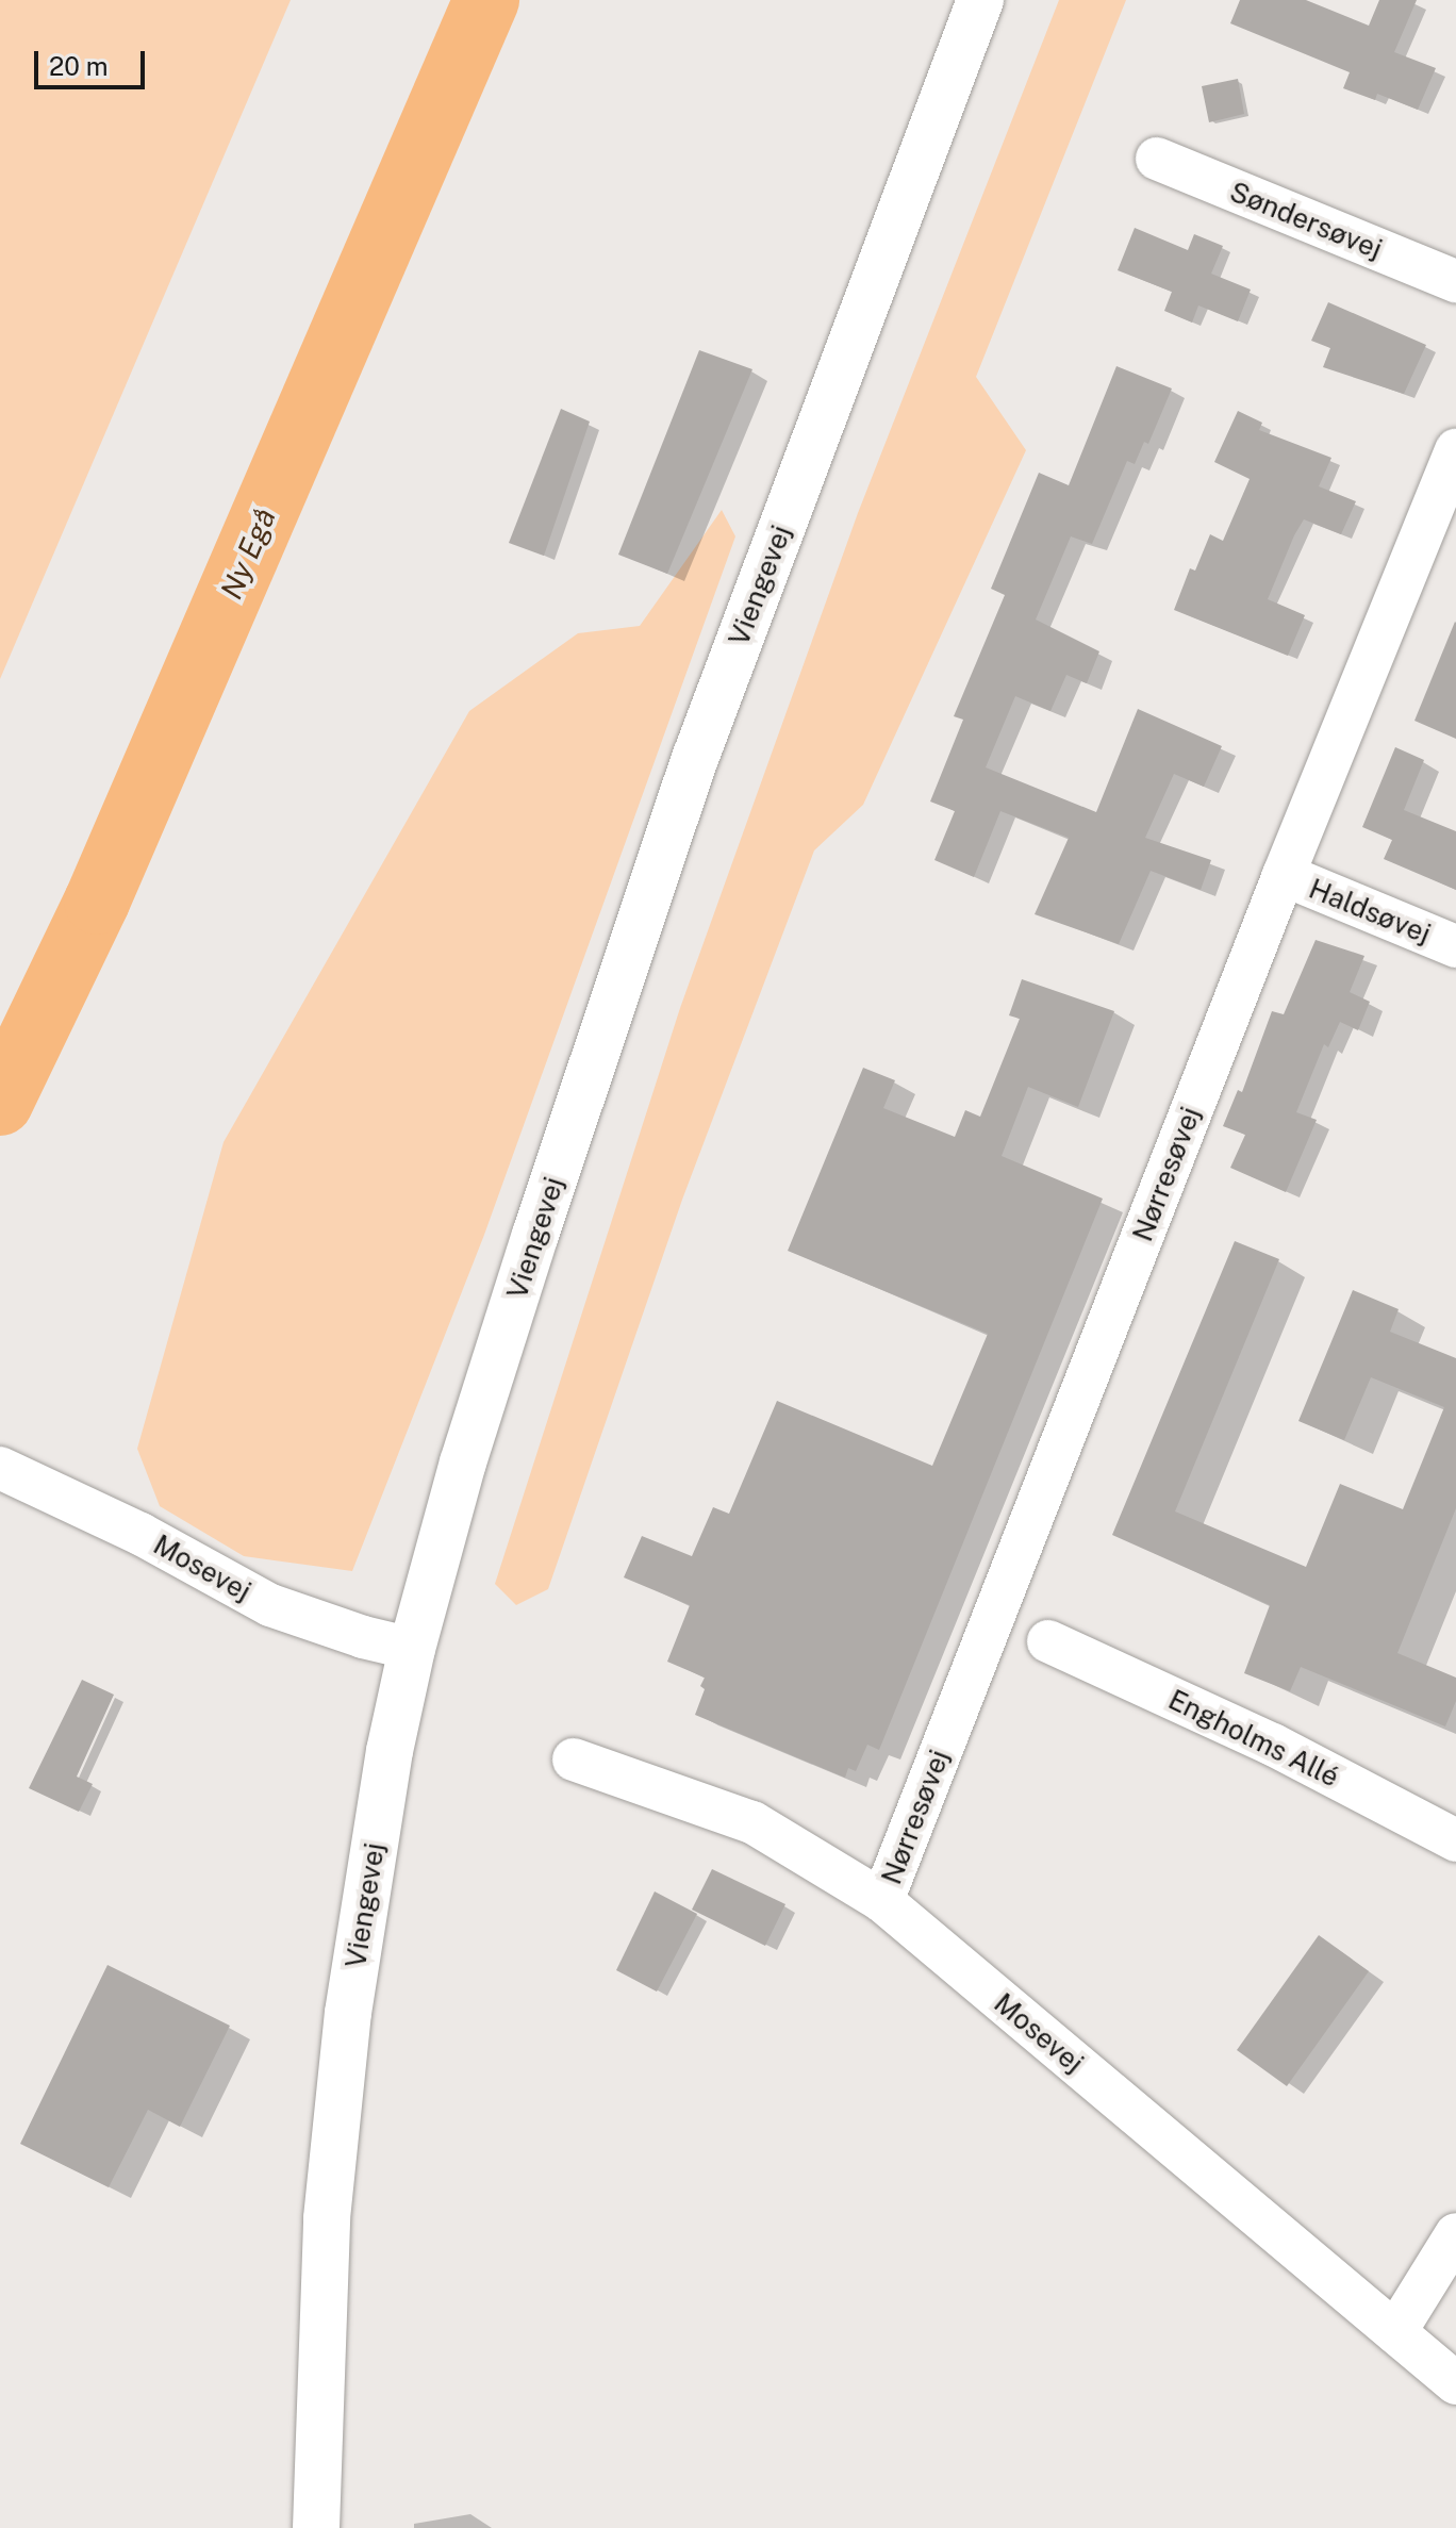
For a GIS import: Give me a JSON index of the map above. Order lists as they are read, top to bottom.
{
  "streets": {
    "street": [
      "Søndersøvej",
      "Viengevej",
      "Haldsøvej",
      "Nørresøvej",
      "Mosevej",
      "Engholms Allé"
    ]
  },
  "crossings": [
    ["Viengevej", "Mosevej"],
    ["Haldsøvej", "Nørresøvej"],
    ["Nørresøvej", "Mosevej"]
  ],
  "water": ["Ny Egå"],
  "scale_bar": "20 m"
}
